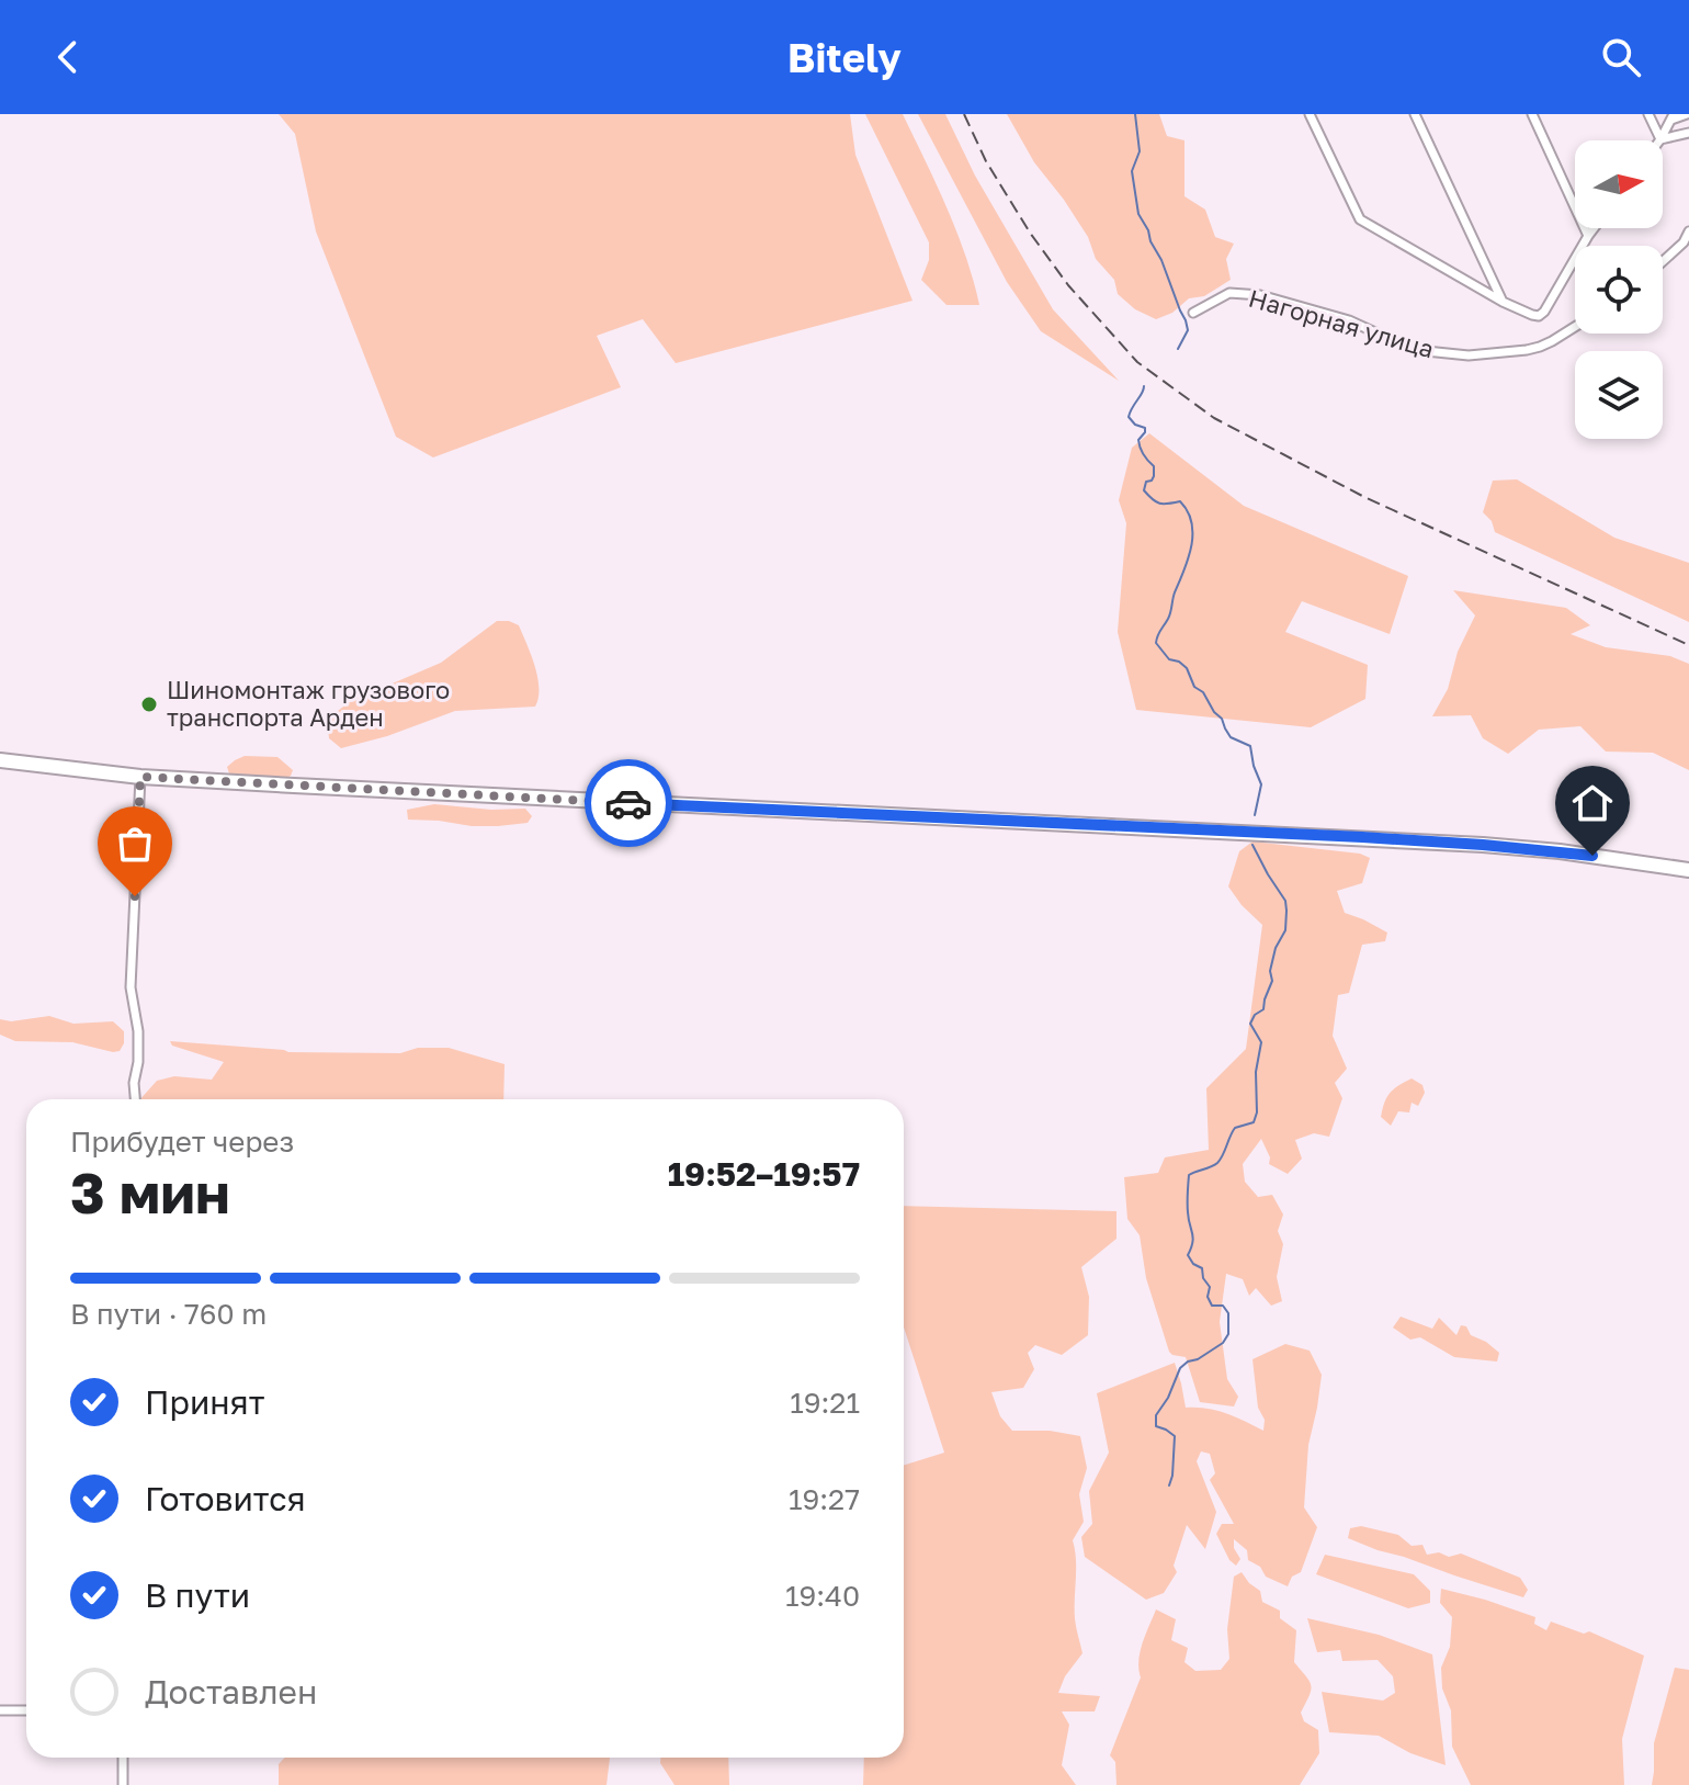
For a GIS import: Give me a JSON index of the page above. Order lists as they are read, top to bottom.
{
  "streets": {
    "street": ["Нагорная улица"]
  },
  "places": ["Шиномонтаж грузового транспорта Арден"],
  "north": "right",
  "page": {
    "header": "Bitely",
    "heading": ["3 мин", "Прибудет через", "19:52–19:57"],
    "bar": "В пути · 760 m",
    "list": [
      ["Принят", "19:21"],
      ["Готовится", "19:27"],
      ["В пути", "19:40"],
      "Доставлен"
    ]
  }
}
